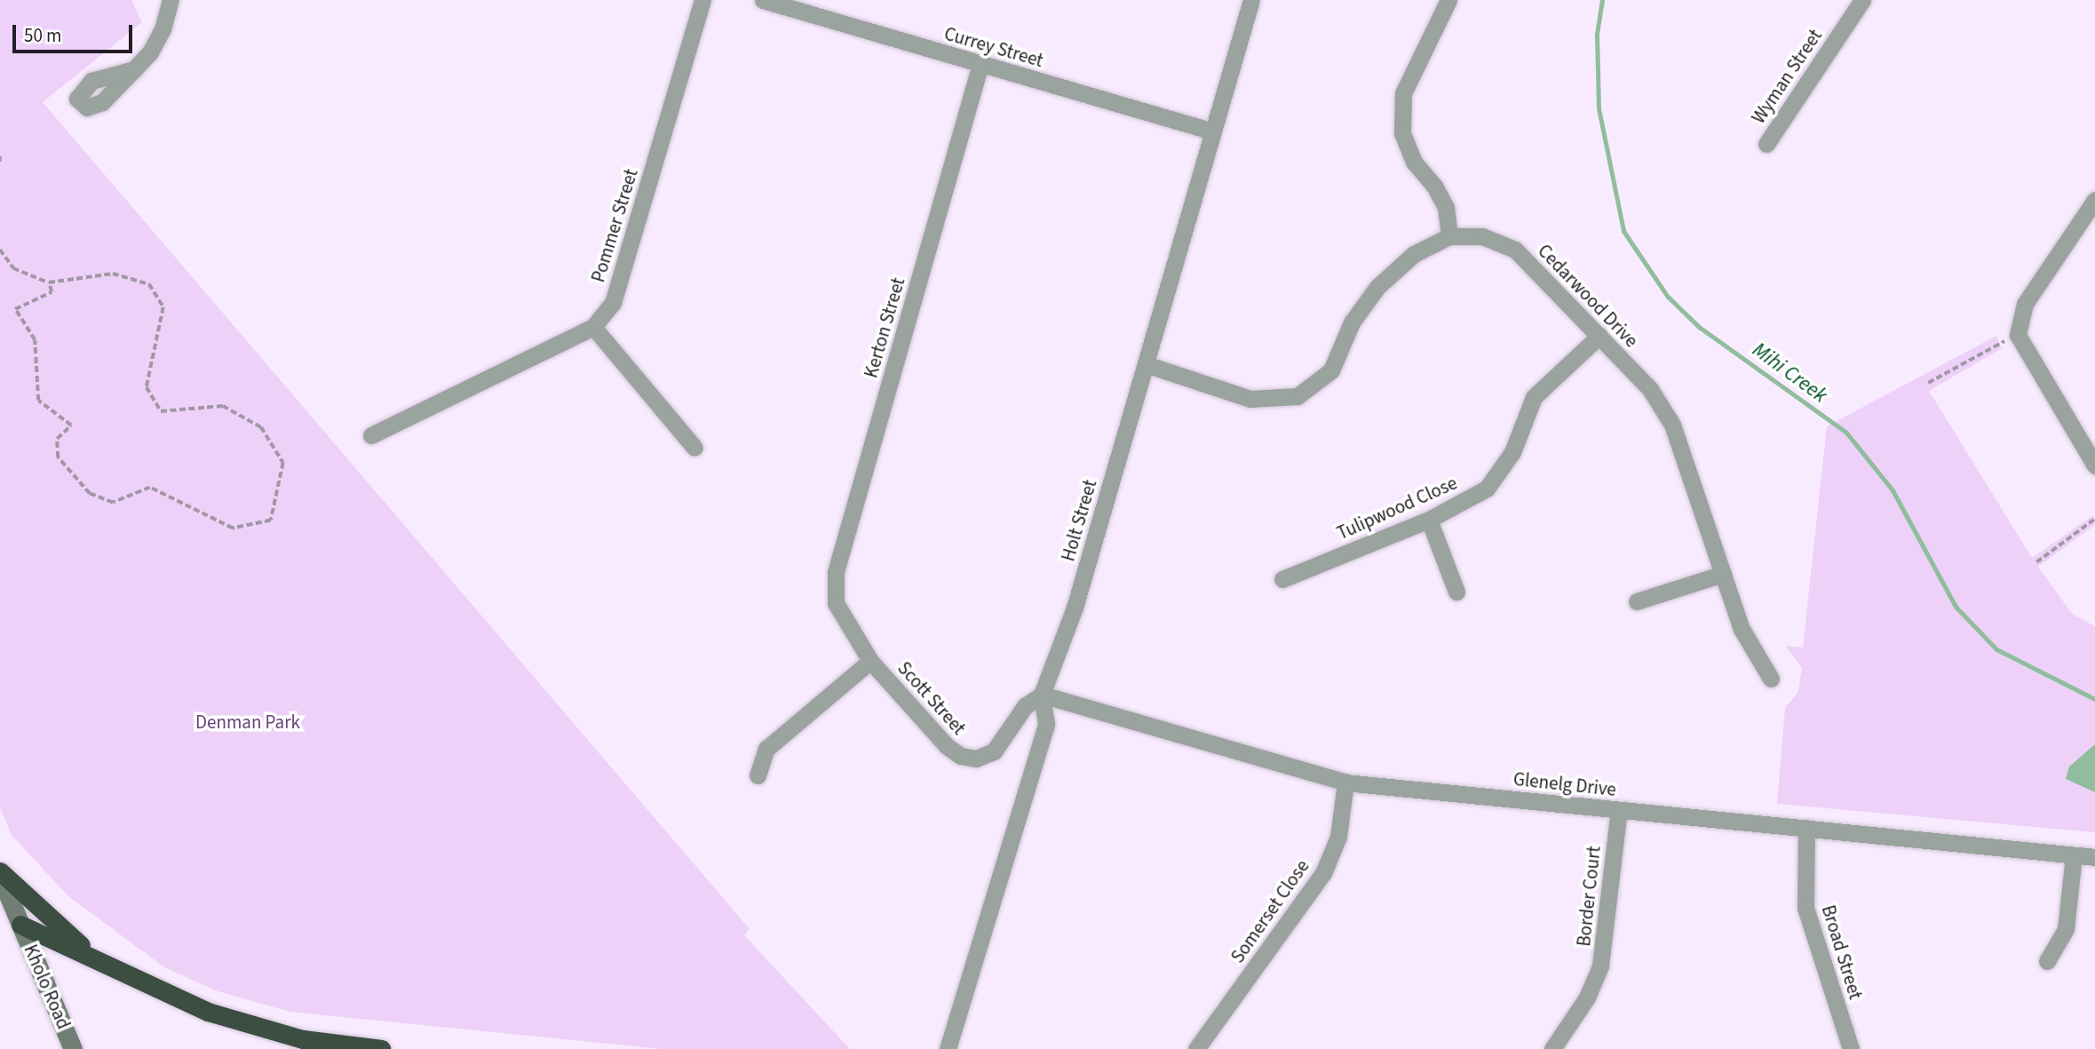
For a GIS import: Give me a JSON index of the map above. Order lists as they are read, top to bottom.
{
  "streets": {
    "main road": ["Kholo Road"],
    "street": [
      "Currey Street",
      "Wyman Street",
      "Pommer Street",
      "Cedarwood Drive",
      "Kerton Street",
      "Tulipwood Close",
      "Holt Street",
      "Scott Street",
      "Glenelg Drive",
      "Border Court",
      "Somerset Close",
      "Broad Street"
    ]
  },
  "crossings": [
    ["Currey Street", "Kerton Street"],
    ["Currey Street", "Holt Street"],
    ["Cedarwood Drive", "Tulipwood Close"],
    ["Cedarwood Drive", "Holt Street"],
    ["Kerton Street", "Scott Street"],
    ["Holt Street", "Scott Street"],
    ["Holt Street", "Glenelg Drive"],
    ["Scott Street", "Glenelg Drive"],
    ["Glenelg Drive", "Border Court"],
    ["Glenelg Drive", "Somerset Close"],
    ["Glenelg Drive", "Broad Street"]
  ],
  "water": ["Mihi Creek"],
  "parks": ["Denman Park"],
  "scale_bar": "50 m"
}
